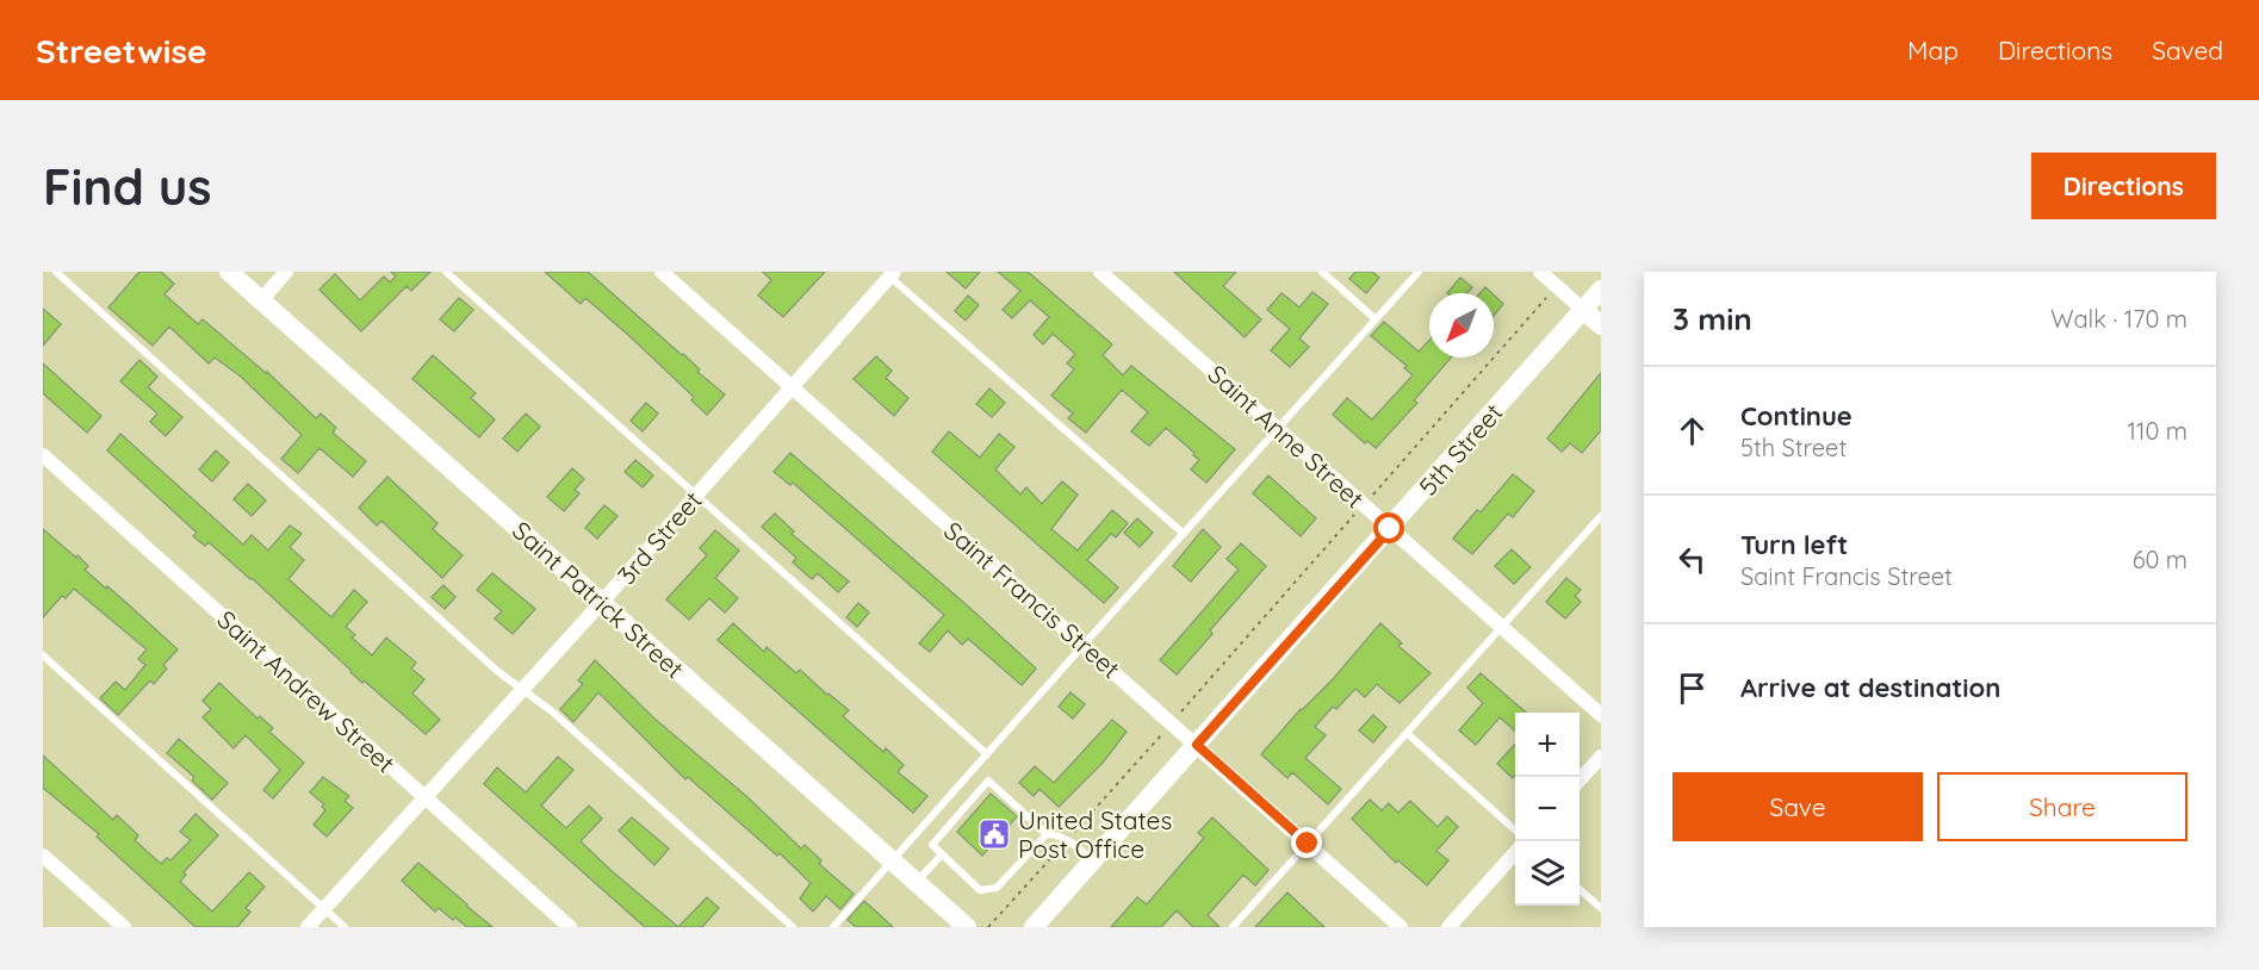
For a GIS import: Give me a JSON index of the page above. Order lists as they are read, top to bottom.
{
  "streets": {
    "main road": ["5th Street", "Saint Patrick Street"],
    "street": [
      "Saint Anne Street",
      "3rd Street",
      "Saint Francis Street",
      "Saint Andrew Street"
    ]
  },
  "crossings": [
    ["Saint Anne Street", "5th Street"],
    ["5th Street", "Saint Francis Street"],
    ["3rd Street", "Saint Patrick Street"],
    ["3rd Street", "Saint Francis Street"],
    ["3rd Street", "Saint Andrew Street"]
  ],
  "places": {
    "public building": ["United States Post Office"]
  },
  "north": "bottom left",
  "page": {
    "header": "Streetwise",
    "nav": ["Map", "Directions", "Saved"],
    "buttons": [
      "Directions",
      ["Save", "Share"]
    ],
    "title": "Find us",
    "heading": ["3 min", "Walk · 170 m"],
    "list": [
      ["Continue", "5th Street", "110 m"],
      ["Turn left", "Saint Francis Street", "60 m"],
      "Arrive at destination"
    ],
    "map_buttons": ["+", "−"]
  }
}
